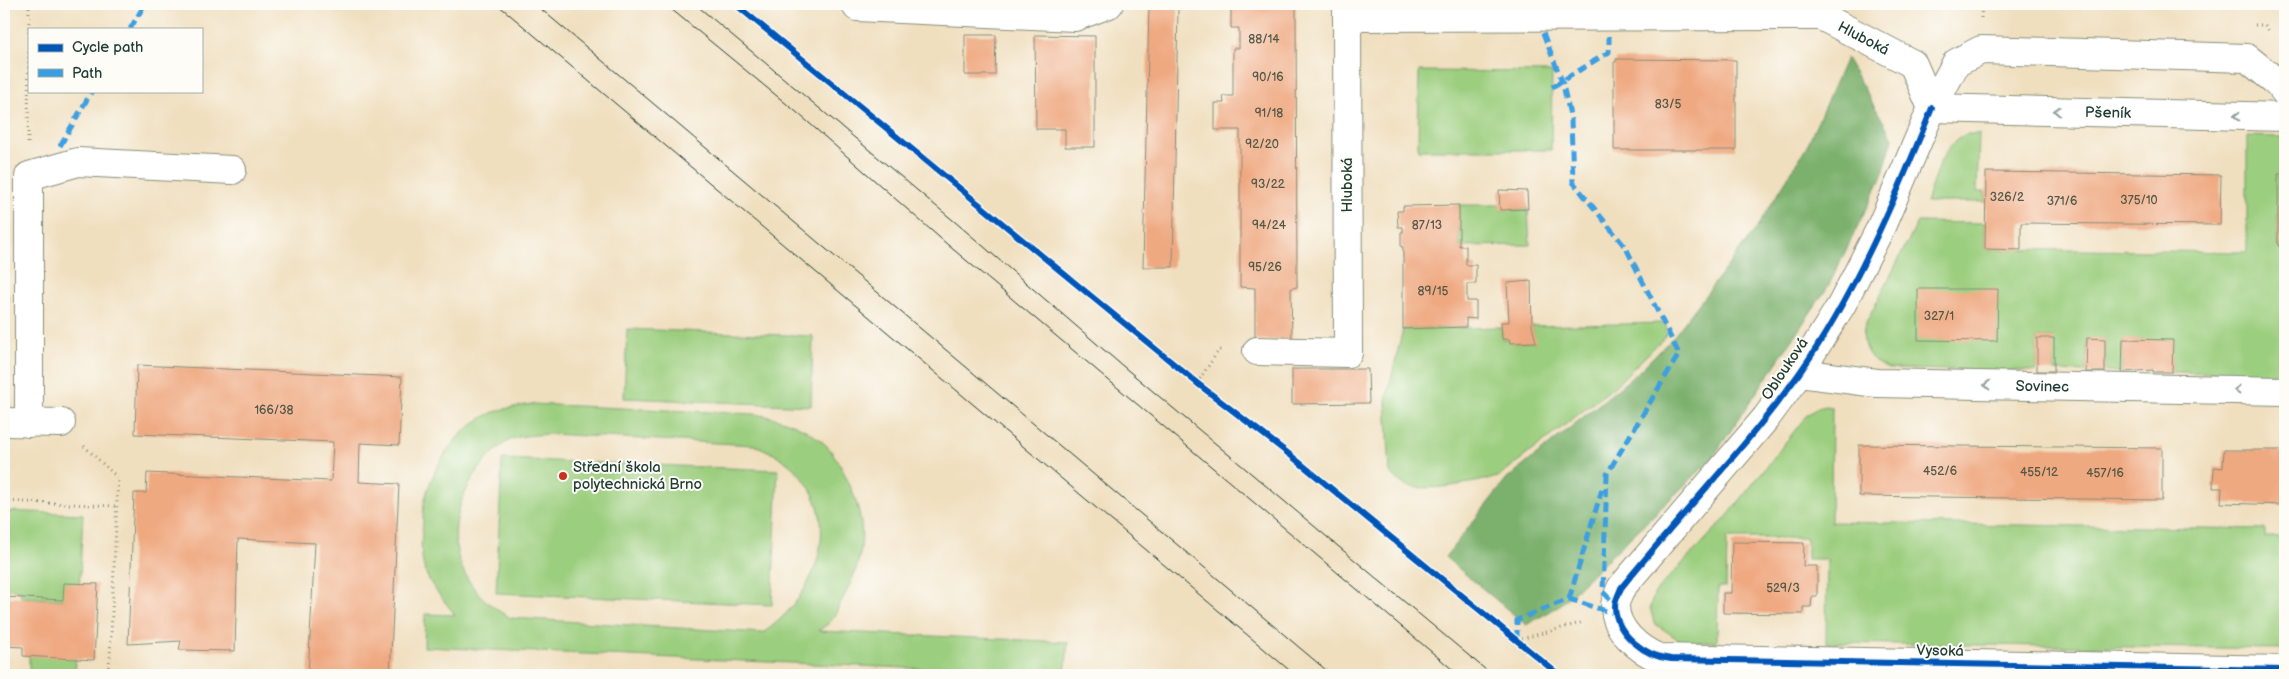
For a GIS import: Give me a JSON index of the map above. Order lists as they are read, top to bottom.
{
  "streets": {
    "street": [
      "Hluboká",
      "Pšeník",
      "Oblouková",
      "Sovinec",
      "Vysoká"
    ]
  },
  "crossings": [
    ["Hluboká", "Pšeník"],
    ["Hluboká", "Oblouková"],
    ["Pšeník", "Oblouková"],
    ["Oblouková", "Sovinec"],
    ["Oblouková", "Vysoká"]
  ],
  "one_way": ["Pšeník", "Sovinec"],
  "places": ["Střední škola polytechnická Brno"],
  "house_numbers": [
    "88/14",
    "90/16",
    "83/5",
    "91/18",
    "92/20",
    "93/22",
    "326/2",
    "375/10",
    "371/6",
    "94/24",
    "87/13",
    "95/26",
    "89/15",
    "327/1",
    "166/38",
    "452/6",
    "455/12",
    "457/16",
    "529/3"
  ],
  "legend": ["Cycle path", "Path"]
}
